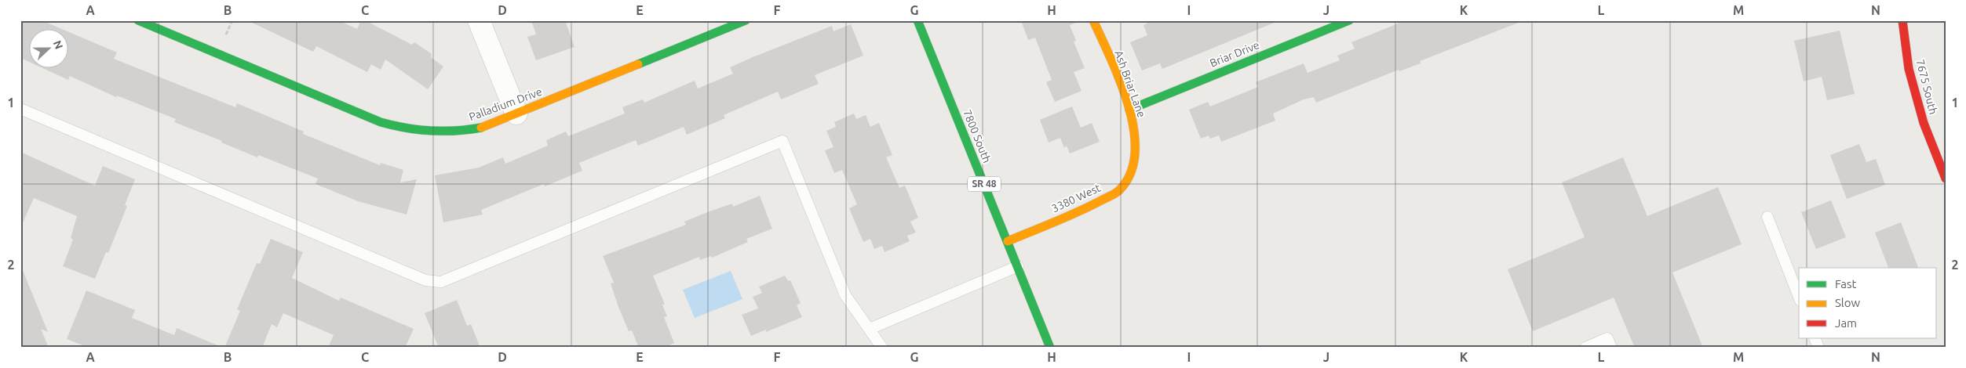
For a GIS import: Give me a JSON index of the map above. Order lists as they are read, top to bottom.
{
  "streets": {
    "street": [
      "Briar Drive",
      "Ash Briar Lane",
      "7675 South",
      "Palladium Drive",
      "7800 South",
      "SR 48",
      "3380 West"
    ]
  },
  "crossings": [
    ["Briar Drive", "Ash Briar Lane"],
    ["Ash Briar Lane", "3380 West"],
    ["7800 South", "3380 West"]
  ],
  "legend": ["Fast", "Slow", "Jam"],
  "north": "right",
  "grid": {
    "columns": [
      "A",
      "B",
      "C",
      "D",
      "E",
      "F",
      "G",
      "H",
      "I",
      "J",
      "K",
      "L",
      "M",
      "N"
    ],
    "rows": ["1", "2"]
  }
}
